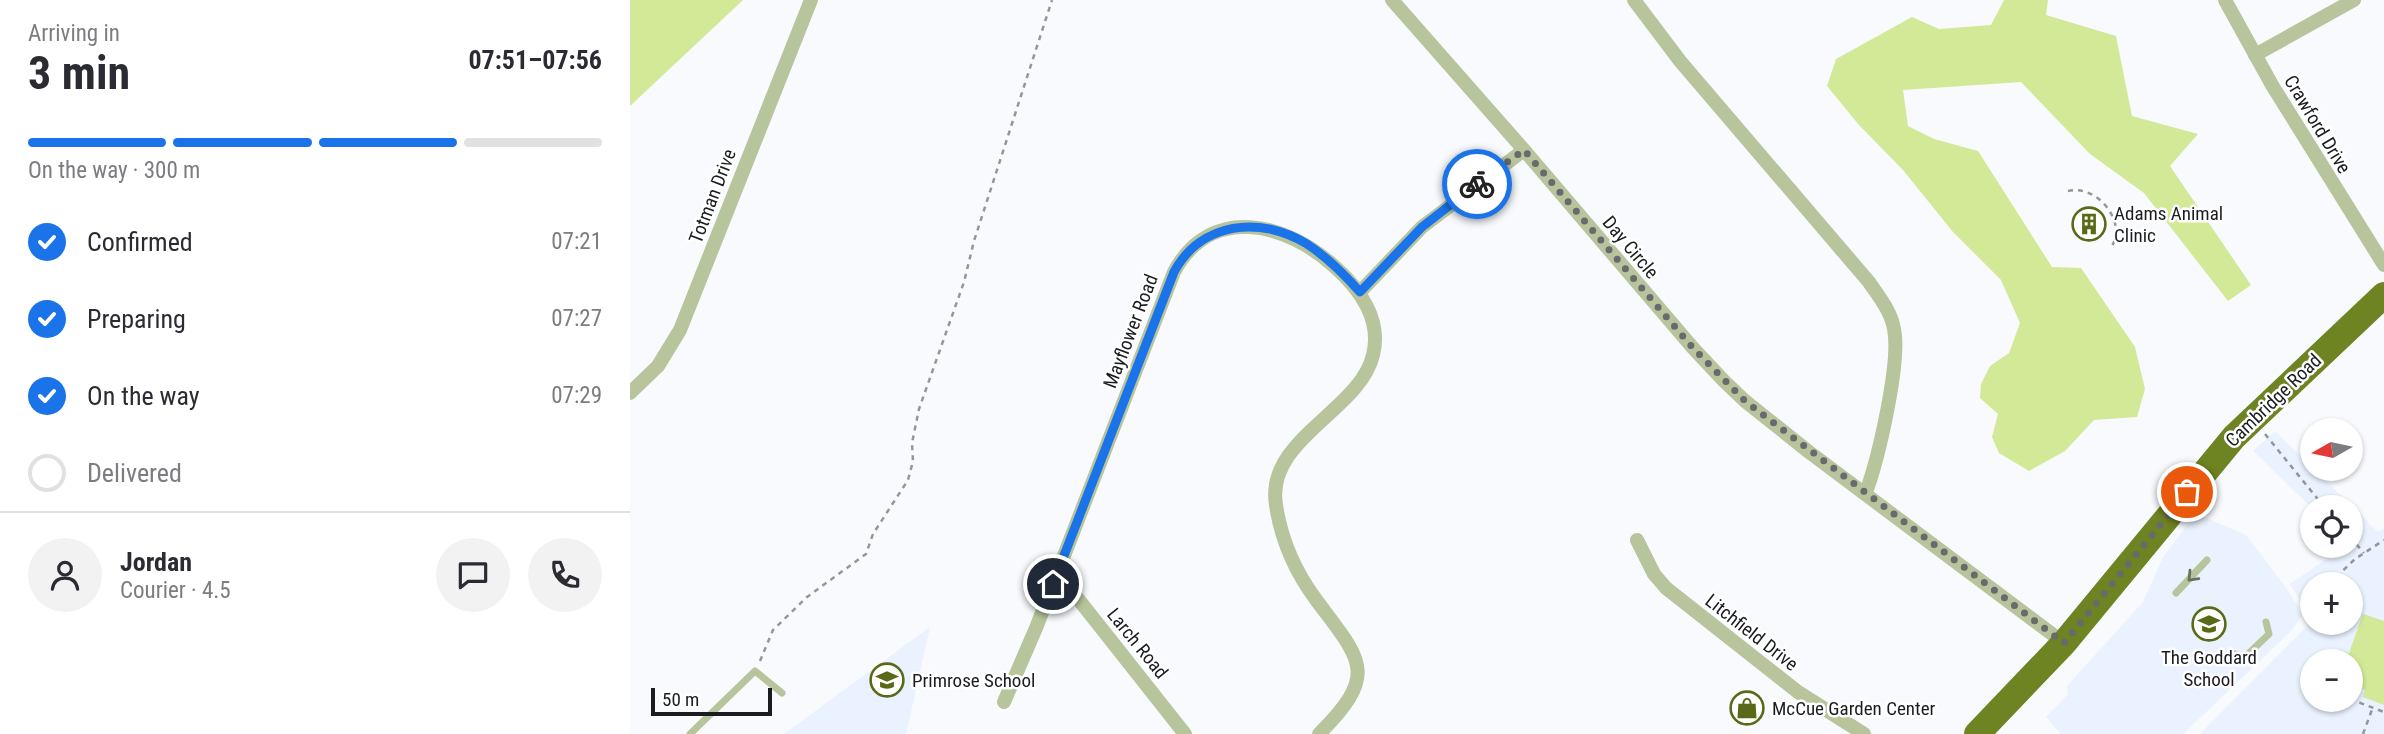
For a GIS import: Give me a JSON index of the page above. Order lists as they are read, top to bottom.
{
  "streets": {
    "highway": ["Cambridge Road"],
    "street": [
      "Crawford Drive",
      "Totman Drive",
      "Day Circle",
      "Mayflower Road",
      "Litchfield Drive",
      "Larch Road"
    ]
  },
  "crossings": [
    ["Day Circle", "Cambridge Road"],
    ["Mayflower Road", "Larch Road"]
  ],
  "places": {
    "building": ["Adams Animal Clinic"],
    "school or university": ["The Goddard School", "Primrose School"],
    "shop": ["McCue Garden Center"]
  },
  "scale_bar": "50 m",
  "north": "left",
  "page": {
    "heading": ["3 min", "Arriving in", "07:51–07:56"],
    "panel": ["Jordan", "Courier · 4.5"],
    "bar": "On the way · 300 m",
    "list": [
      ["Confirmed", "07:21"],
      ["Preparing", "07:27"],
      ["On the way", "07:29"],
      "Delivered"
    ],
    "map_buttons": ["+", "−"],
    "scale": "50 m"
  }
}
